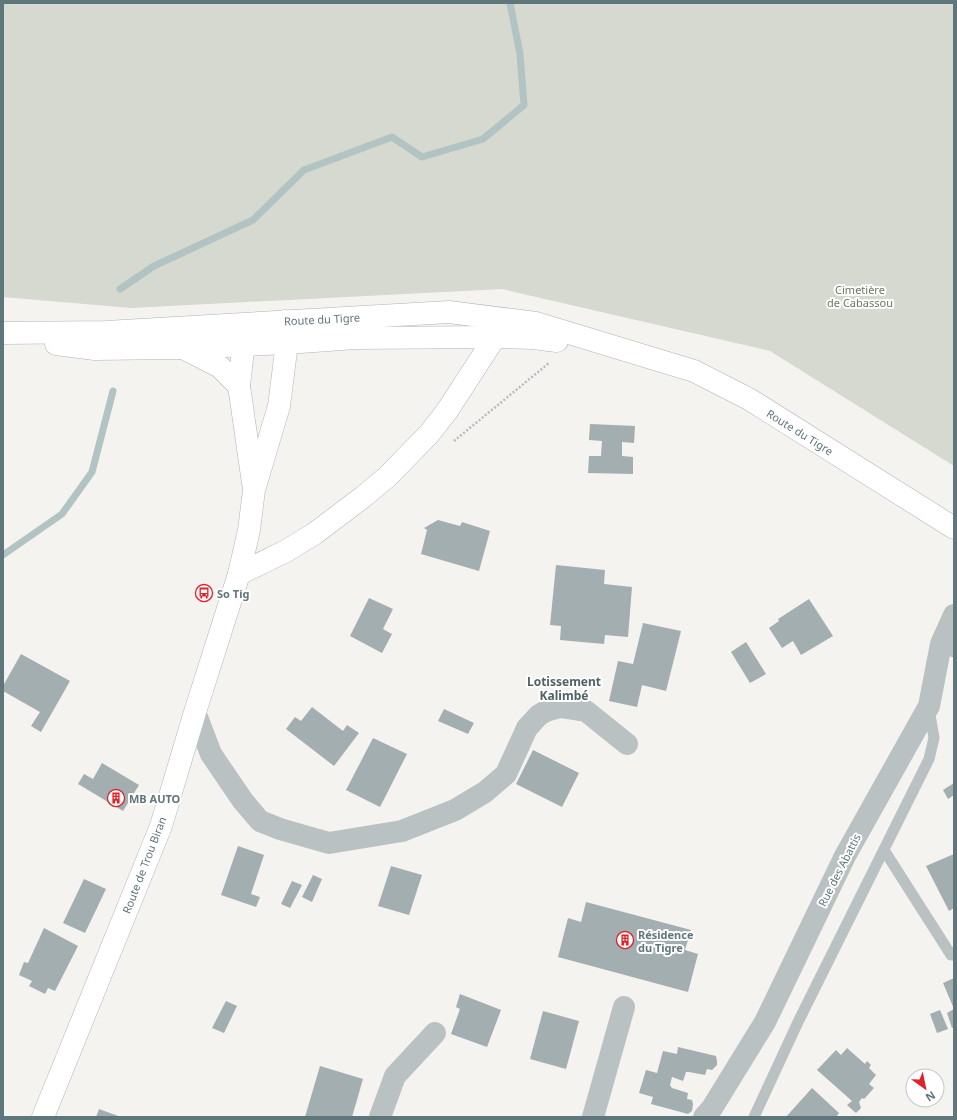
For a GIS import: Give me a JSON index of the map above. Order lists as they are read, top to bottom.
{
  "streets": {
    "main road": ["Route du Tigre", "Route de Trou Biran"],
    "street": ["Rue des Abattis"]
  },
  "crossings": [
    ["Route du Tigre", "Route de Trou Biran"]
  ],
  "districts": ["Lotissement Kalimbé"],
  "parks": ["Cimetière de Cabassou"],
  "places": {
    "bus stop": ["So Tig"],
    "building": ["MB AUTO", "Résidence du Tigre"]
  },
  "north": "bottom right"
}
